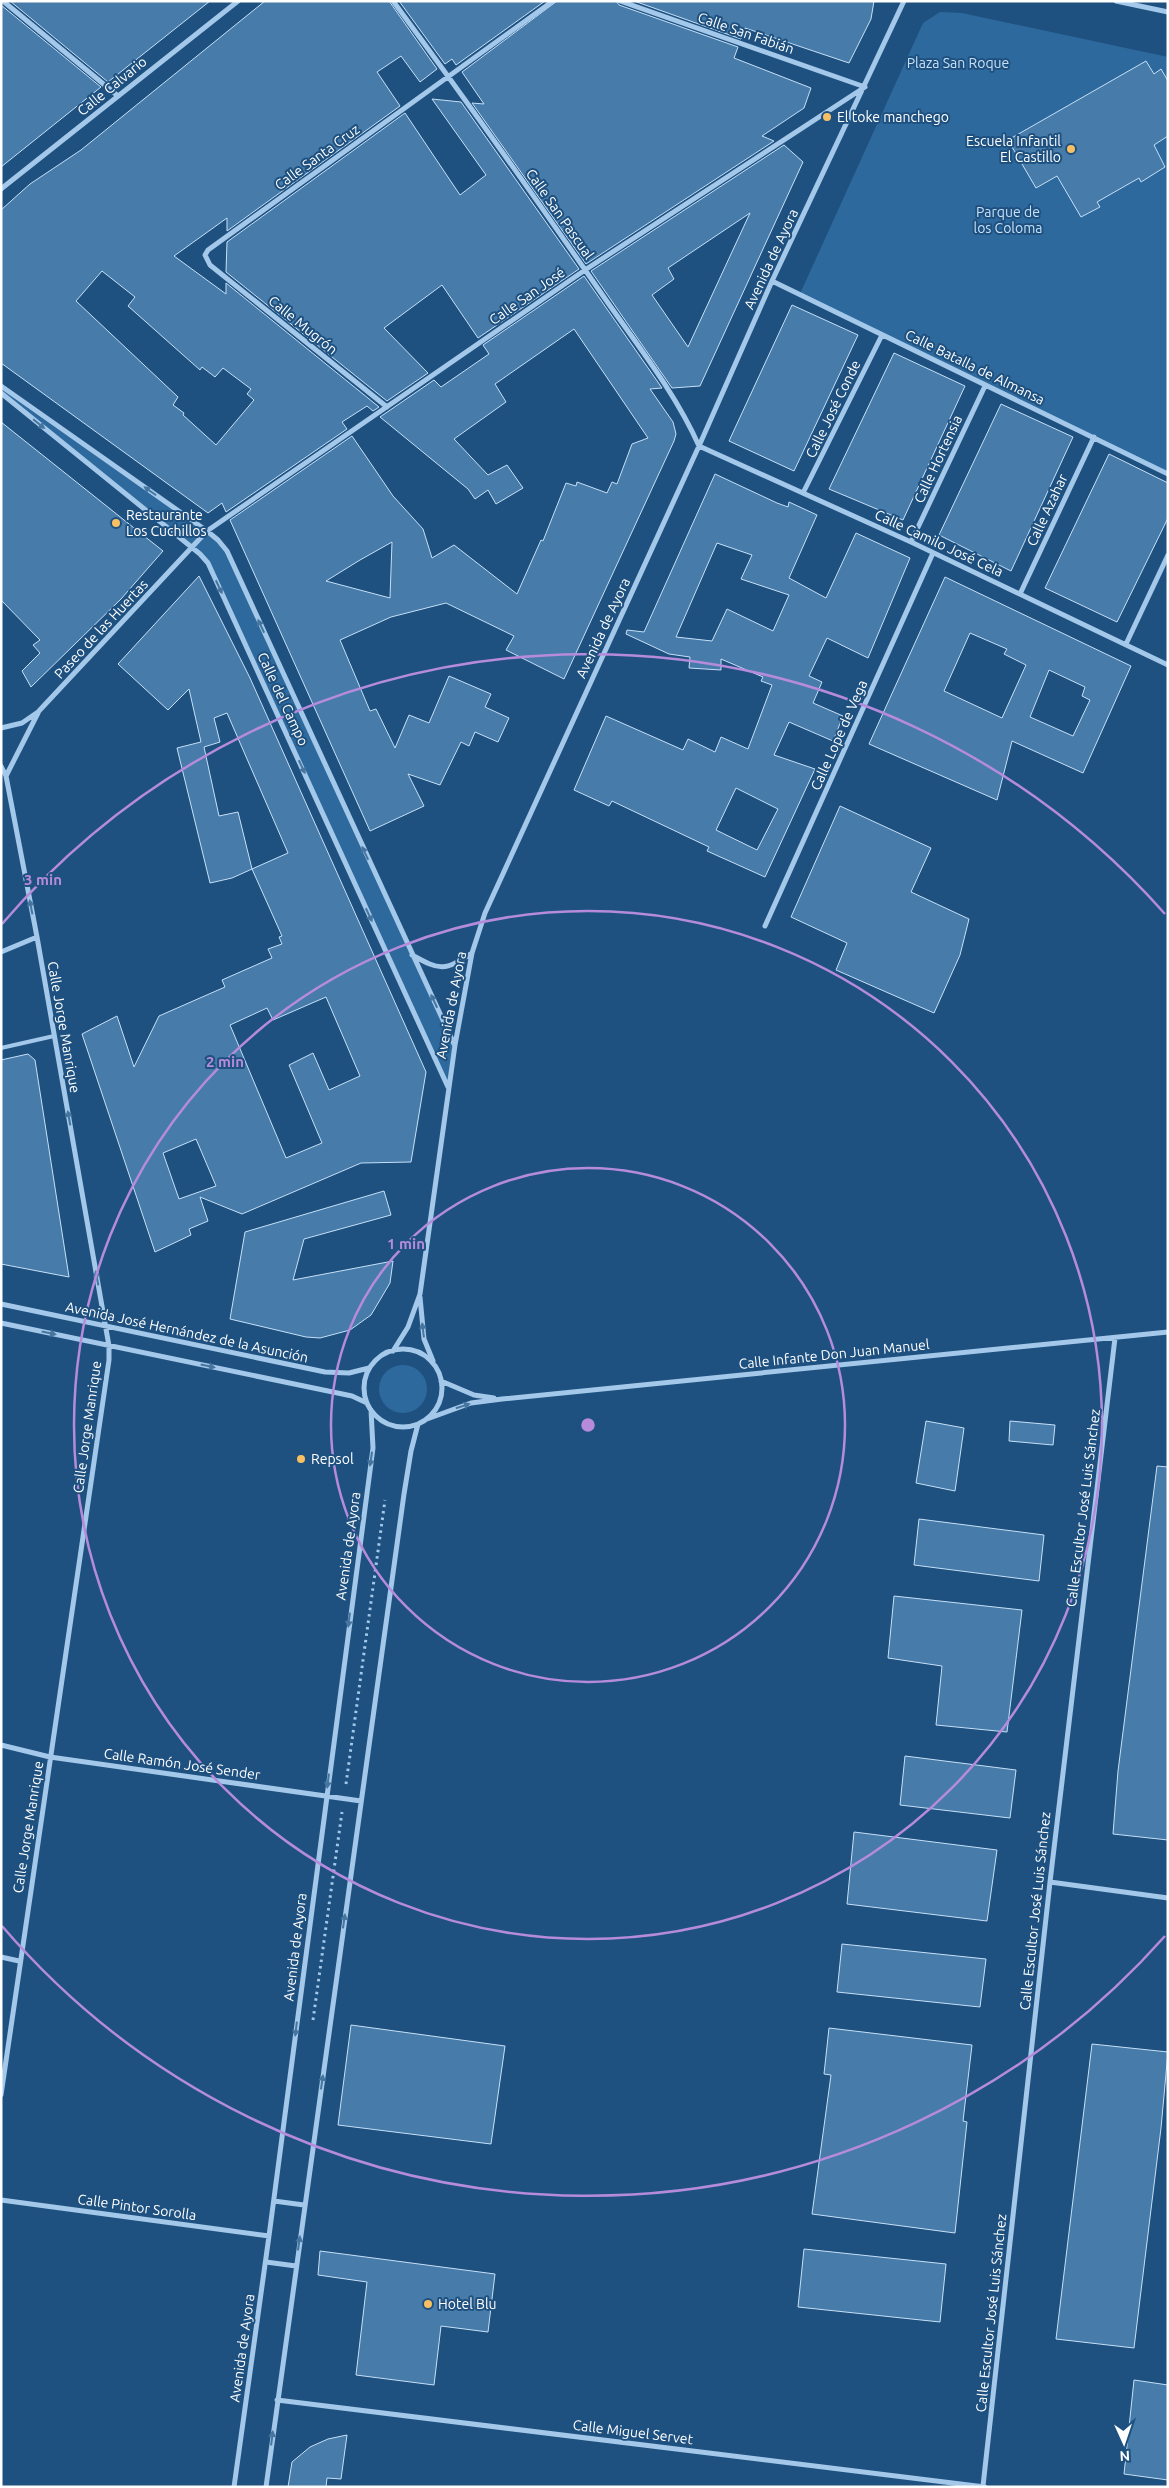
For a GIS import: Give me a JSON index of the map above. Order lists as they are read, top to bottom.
{
  "streets": {
    "street": [
      "Calle San Fabián",
      "Calle Calvario",
      "Calle Santa Cruz",
      "Calle San Pascual",
      "Avenida de Ayora",
      "Calle San José",
      "Calle Mugrón",
      "Calle Batalla de Almansa",
      "Calle José Conde",
      "Calle Hortensia",
      "Calle Azahar",
      "Calle Camilo José Cela",
      "Paseo de las Huertas",
      "Calle del Campo",
      "Calle Lope de Vega",
      "Calle Jorge Manrique",
      "Avenida José Hernández de la Asunción",
      "Calle Infante Don Juan Manuel",
      "Calle Escultor José Luis Sánchez",
      "Calle Ramón José Sender",
      "Calle Pintor Sorolla",
      "Calle Miguel Servet"
    ]
  },
  "crossings": [
    ["Calle San Fabián", "Avenida de Ayora"],
    ["Calle San Fabián", "Calle San José"],
    ["Calle Santa Cruz", "Calle San Pascual"],
    ["Calle Santa Cruz", "Calle Mugrón"],
    ["Calle San Pascual", "Avenida de Ayora"],
    ["Calle San Pascual", "Calle San José"],
    ["Calle San Pascual", "Calle Camilo José Cela"],
    ["Avenida de Ayora", "Calle San José"],
    ["Avenida de Ayora", "Calle Batalla de Almansa"],
    ["Avenida de Ayora", "Calle Camilo José Cela"],
    ["Avenida de Ayora", "Calle del Campo"],
    ["Avenida de Ayora", "Avenida José Hernández de la Asunción"],
    ["Avenida de Ayora", "Calle Infante Don Juan Manuel"],
    ["Avenida de Ayora", "Calle Ramón José Sender"],
    ["Avenida de Ayora", "Calle Pintor Sorolla"],
    ["Calle San José", "Calle Mugrón"],
    ["Calle San José", "Paseo de las Huertas"],
    ["Calle San José", "Calle del Campo"],
    ["Calle Batalla de Almansa", "Calle José Conde"],
    ["Calle Batalla de Almansa", "Calle Hortensia"],
    ["Calle Batalla de Almansa", "Calle Azahar"],
    ["Calle José Conde", "Calle Camilo José Cela"],
    ["Calle Hortensia", "Calle Camilo José Cela"],
    ["Calle Azahar", "Calle Camilo José Cela"],
    ["Calle Camilo José Cela", "Calle Lope de Vega"],
    ["Paseo de las Huertas", "Calle del Campo"],
    ["Calle Jorge Manrique", "Avenida José Hernández de la Asunción"],
    ["Calle Jorge Manrique", "Calle Ramón José Sender"],
    ["Avenida José Hernández de la Asunción", "Calle Infante Don Juan Manuel"],
    ["Calle Infante Don Juan Manuel", "Calle Escultor José Luis Sánchez"],
    ["Calle Escultor José Luis Sánchez", "Calle Miguel Servet"]
  ],
  "parks": ["Plaza San Roque", "Parque de los Coloma"],
  "places": [
    "El toke manchego",
    "Escuela Infantil El Castillo",
    "Restaurante Los Cuchillos",
    "Repsol",
    "Hotel Blu"
  ],
  "north": "bottom",
  "rings": ["3 min", "2 min", "1 min"]
}
